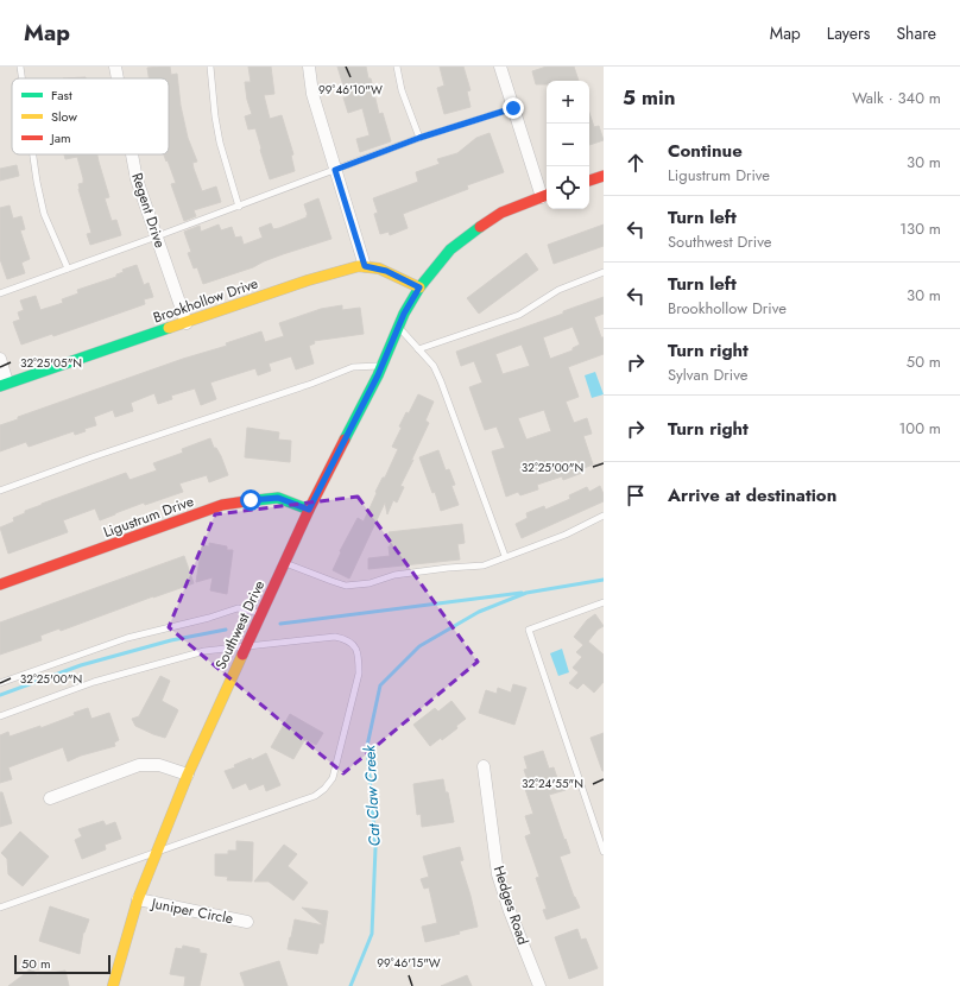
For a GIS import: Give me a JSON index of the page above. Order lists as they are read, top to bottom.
{
  "streets": {
    "main road": ["Brookhollow Drive", "Ligustrum Drive", "Southwest Drive"],
    "street": ["Regent Drive", "Hedges Road", "Juniper Circle"]
  },
  "crossings": [
    ["Regent Drive", "Brookhollow Drive"],
    ["Brookhollow Drive", "Southwest Drive"],
    ["Ligustrum Drive", "Southwest Drive"],
    ["Southwest Drive", "Juniper Circle"]
  ],
  "water": ["Cat Claw Creek"],
  "legend": ["Fast", "Slow", "Jam"],
  "scale_bar": "50 m",
  "page": {
    "header": "Map",
    "nav": ["Map", "Layers", "Share"],
    "heading": ["5 min", "Walk · 340 m"],
    "map_buttons": ["+", "−"],
    "list": [
      ["Continue", "Ligustrum Drive", "30 m"],
      ["Turn left", "Southwest Drive", "130 m"],
      ["Turn left", "Brookhollow Drive", "30 m"],
      ["Turn right", "Sylvan Drive", "50 m"],
      ["Turn right", "100 m"],
      "Arrive at destination"
    ],
    "scale": "50 m"
  },
  "coordinates": [
    "99°46'10\"W",
    "32°25'05\"N",
    "32°25'00\"N",
    "32°24'55\"N",
    "99°46'15\"W"
  ]
}
